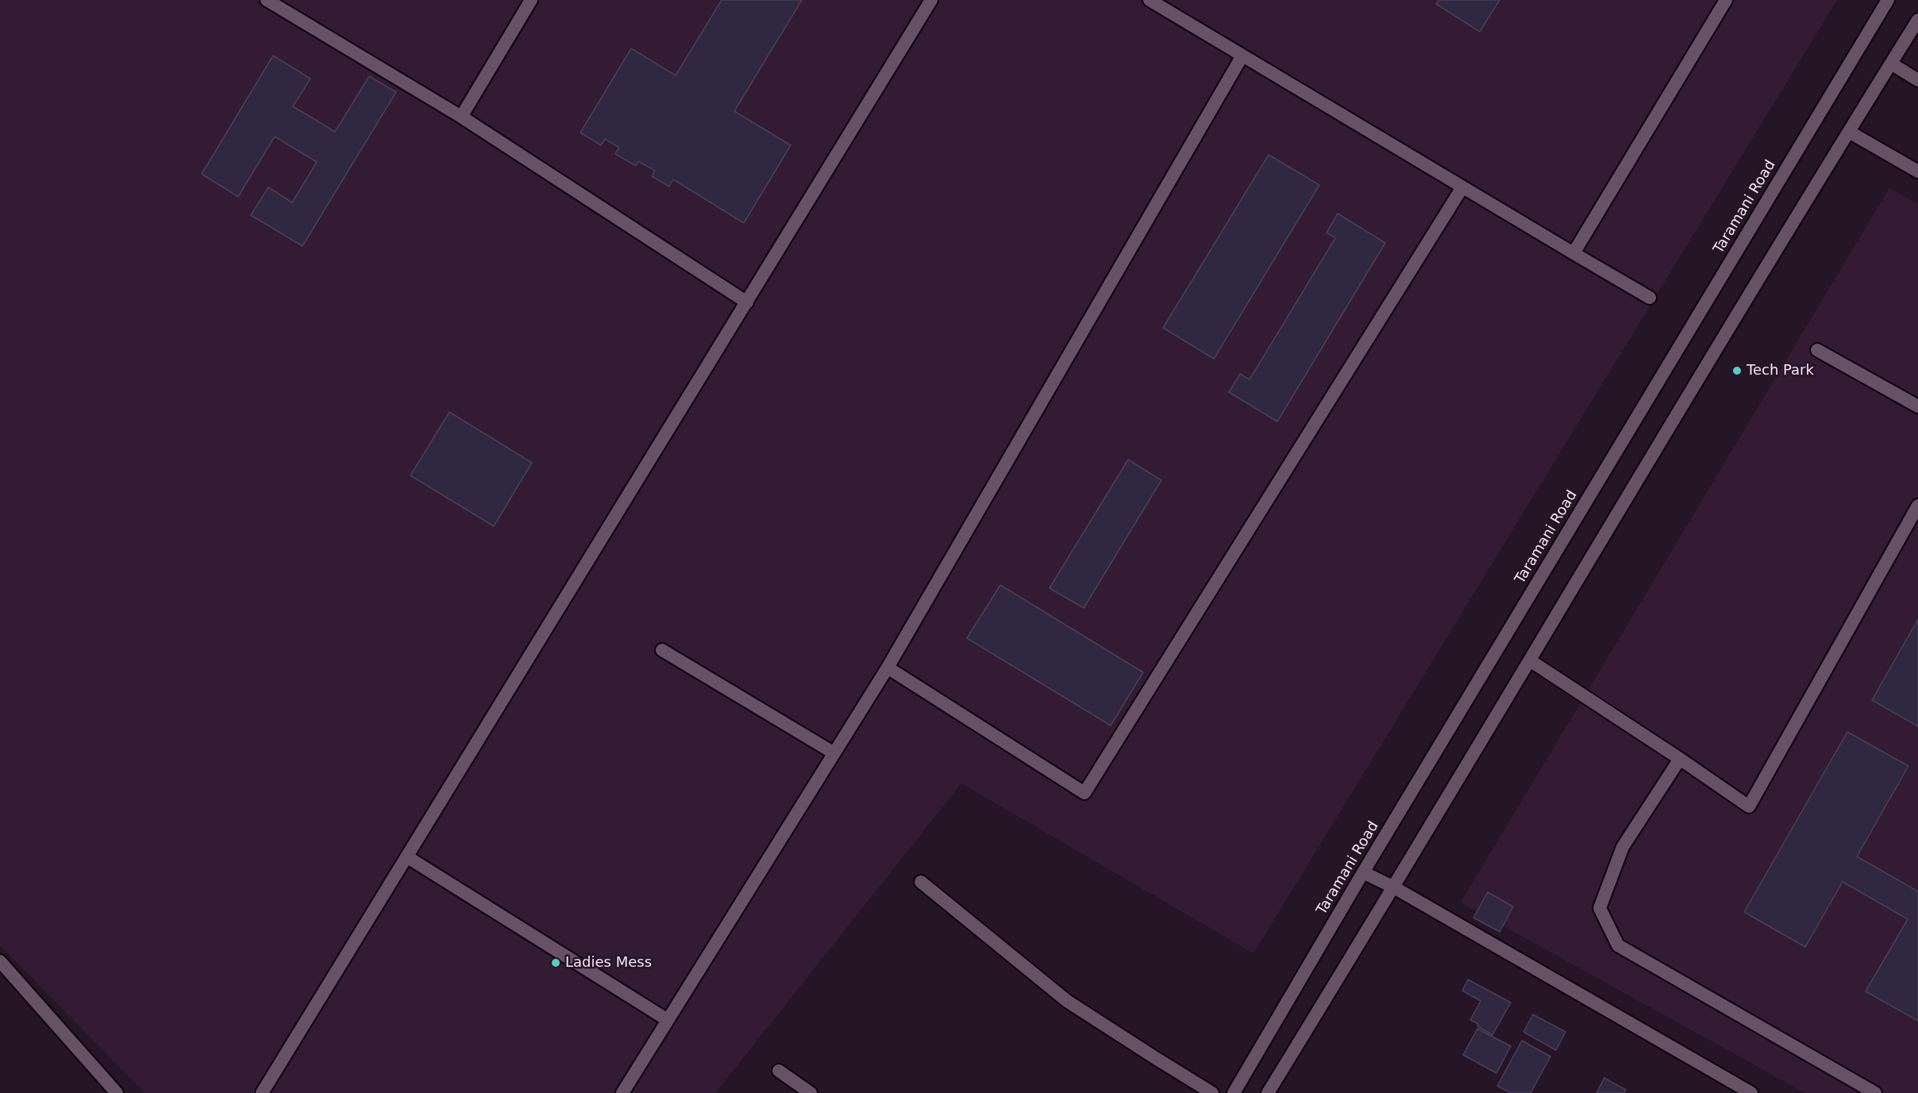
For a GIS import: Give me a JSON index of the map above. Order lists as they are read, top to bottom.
{
  "streets": {
    "street": ["Taramani Road"]
  },
  "places": ["Tech Park", "Ladies Mess"]
}
